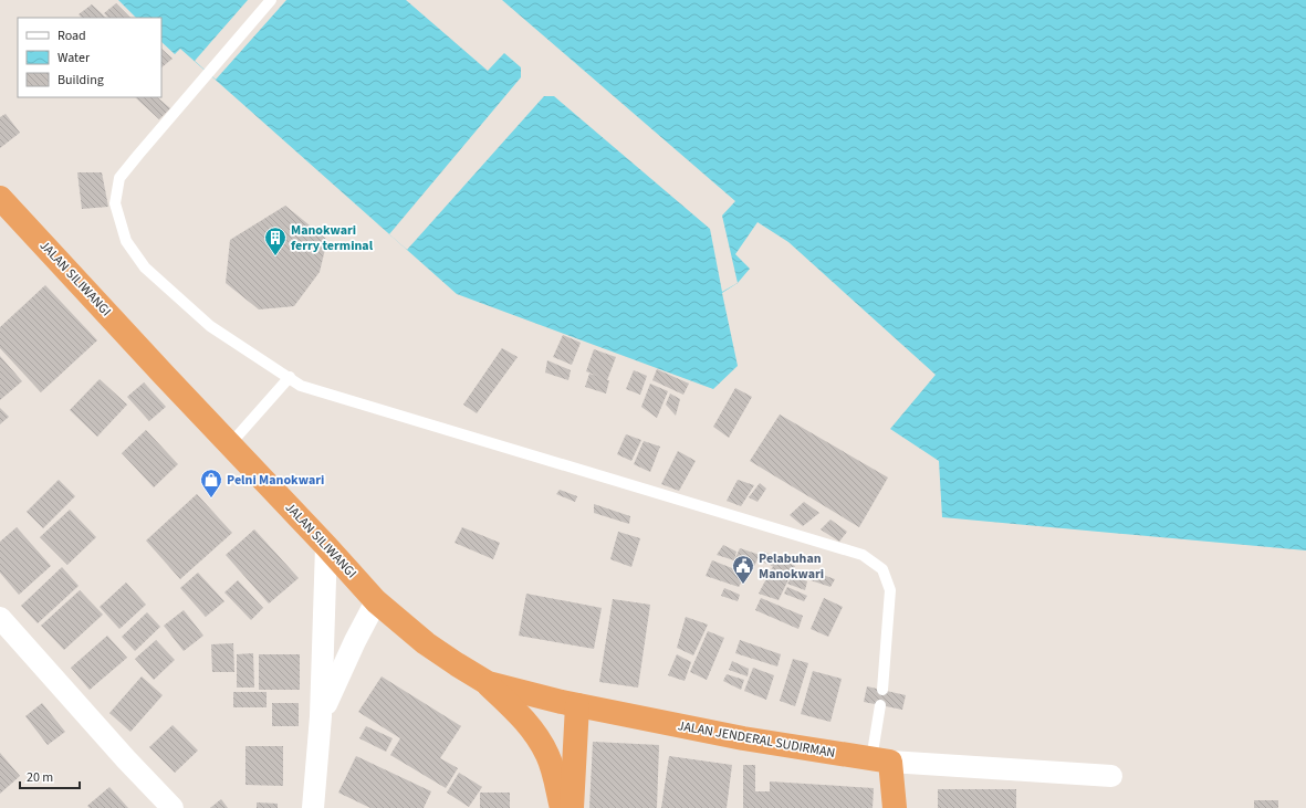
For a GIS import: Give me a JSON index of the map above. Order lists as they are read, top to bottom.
{
  "streets": {
    "highway": ["JALAN SILIWANGI", "JALAN JENDERAL SUDIRMAN"]
  },
  "crossings": [
    ["JALAN SILIWANGI", "JALAN JENDERAL SUDIRMAN"]
  ],
  "places": {
    "building": ["Manokwari ferry terminal"],
    "shop": ["Pelni Manokwari"],
    "public building": ["Pelabuhan Manokwari"]
  },
  "legend": ["Road", "Water", "Building"],
  "scale_bar": "20 m"
}
